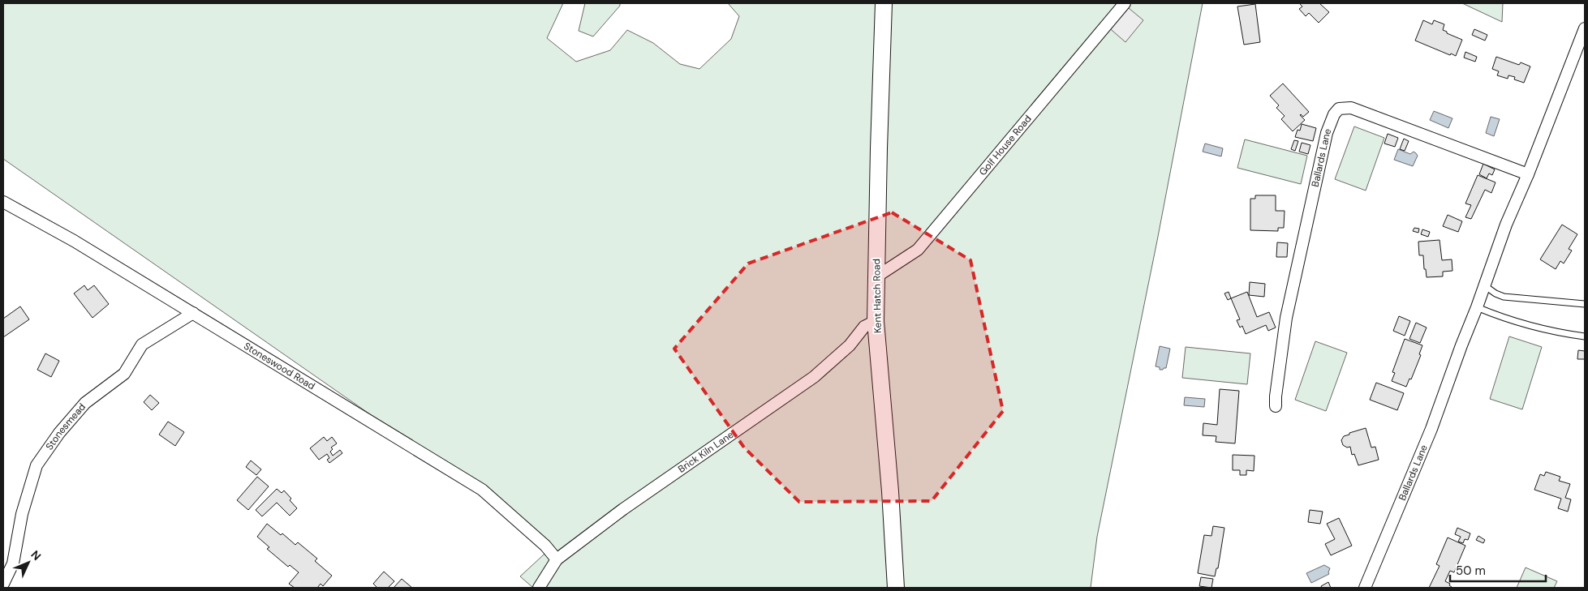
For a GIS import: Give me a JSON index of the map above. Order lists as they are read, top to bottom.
{
  "streets": {
    "main road": ["Kent Hatch Road"],
    "street": [
      "Golf House Road",
      "Ballards Lane",
      "Stoneswood Road",
      "Stonesmead",
      "Brick Kiln Lane"
    ]
  },
  "crossings": [
    ["Golf House Road", "Kent Hatch Road"],
    ["Kent Hatch Road", "Brick Kiln Lane"],
    ["Stoneswood Road", "Stonesmead"],
    ["Stoneswood Road", "Brick Kiln Lane"]
  ],
  "scale_bar": "50 m",
  "north": "top right"
}
